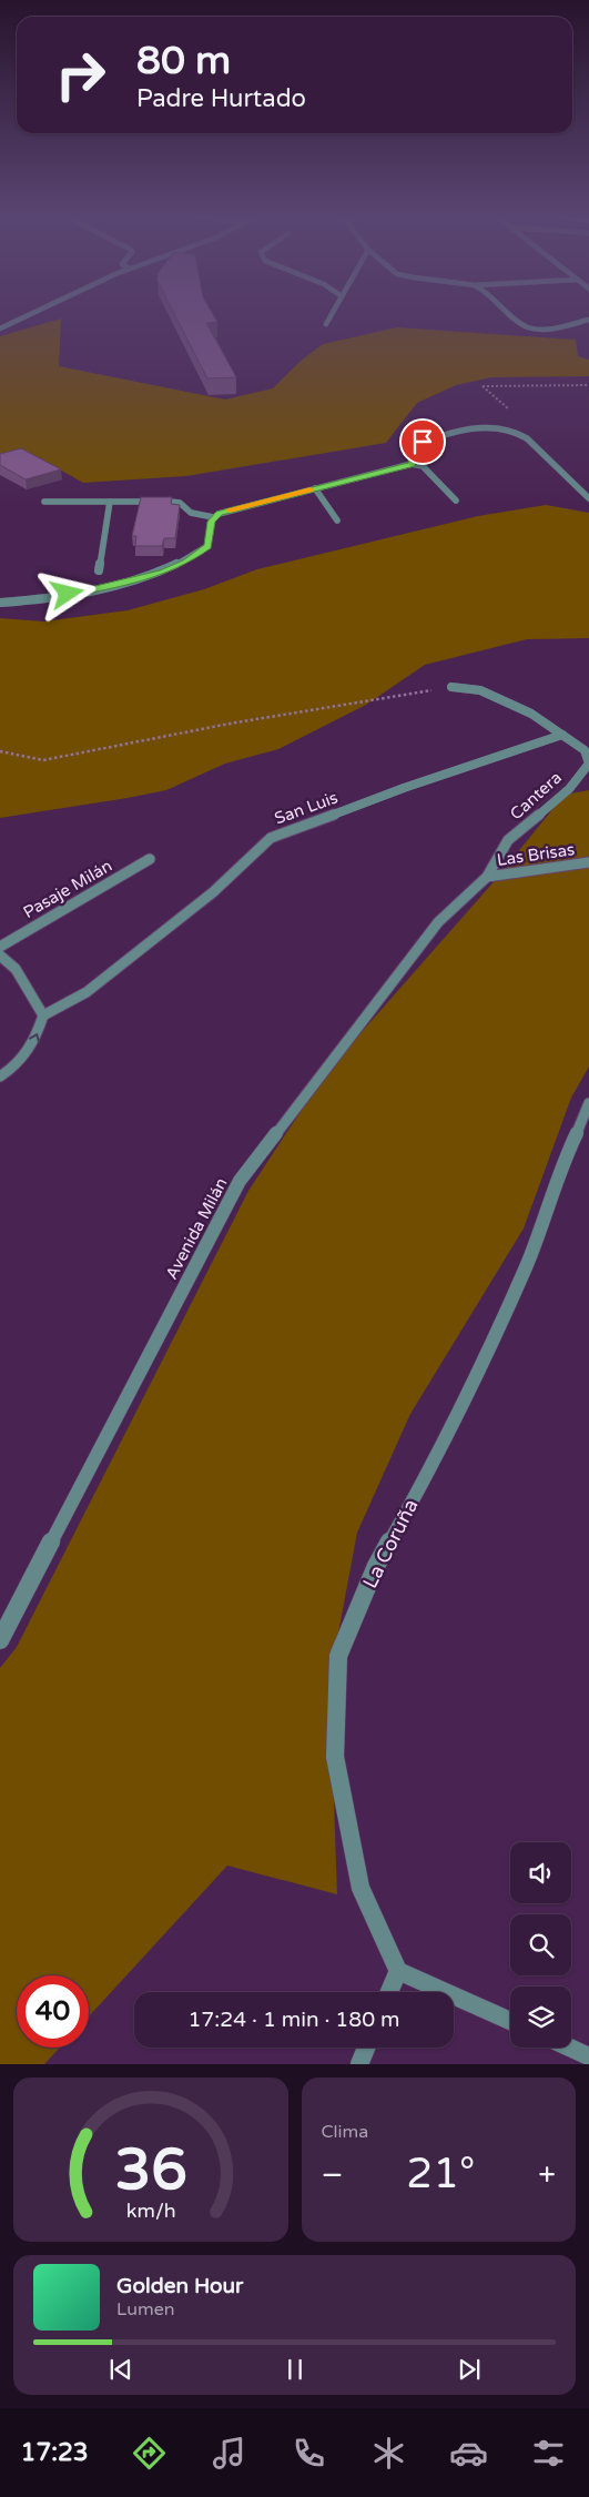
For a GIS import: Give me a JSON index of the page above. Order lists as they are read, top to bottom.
{
  "streets": {
    "street": [
      "Cantera",
      "San Luis",
      "Las Brisas",
      "Pasaje Milán",
      "Avenida Milán",
      "La Coruña"
    ]
  },
  "crossings": [
    ["Cantera", "San Luis"],
    ["Cantera", "Las Brisas"],
    ["Cantera", "Avenida Milán"],
    ["Las Brisas", "Avenida Milán"]
  ],
  "page": {
    "turn": ["80 m", "Padre Hurtado"],
    "limit": "40",
    "trip": "17:24 · 1 min · 180 m",
    "tile": "Clima",
    "heat": ["−", "21°", "+"],
    "song": ["Golden Hour", "Lumen"],
    "tabs": "17:23",
    "gauge": ["36", "km/h"]
  }
}
